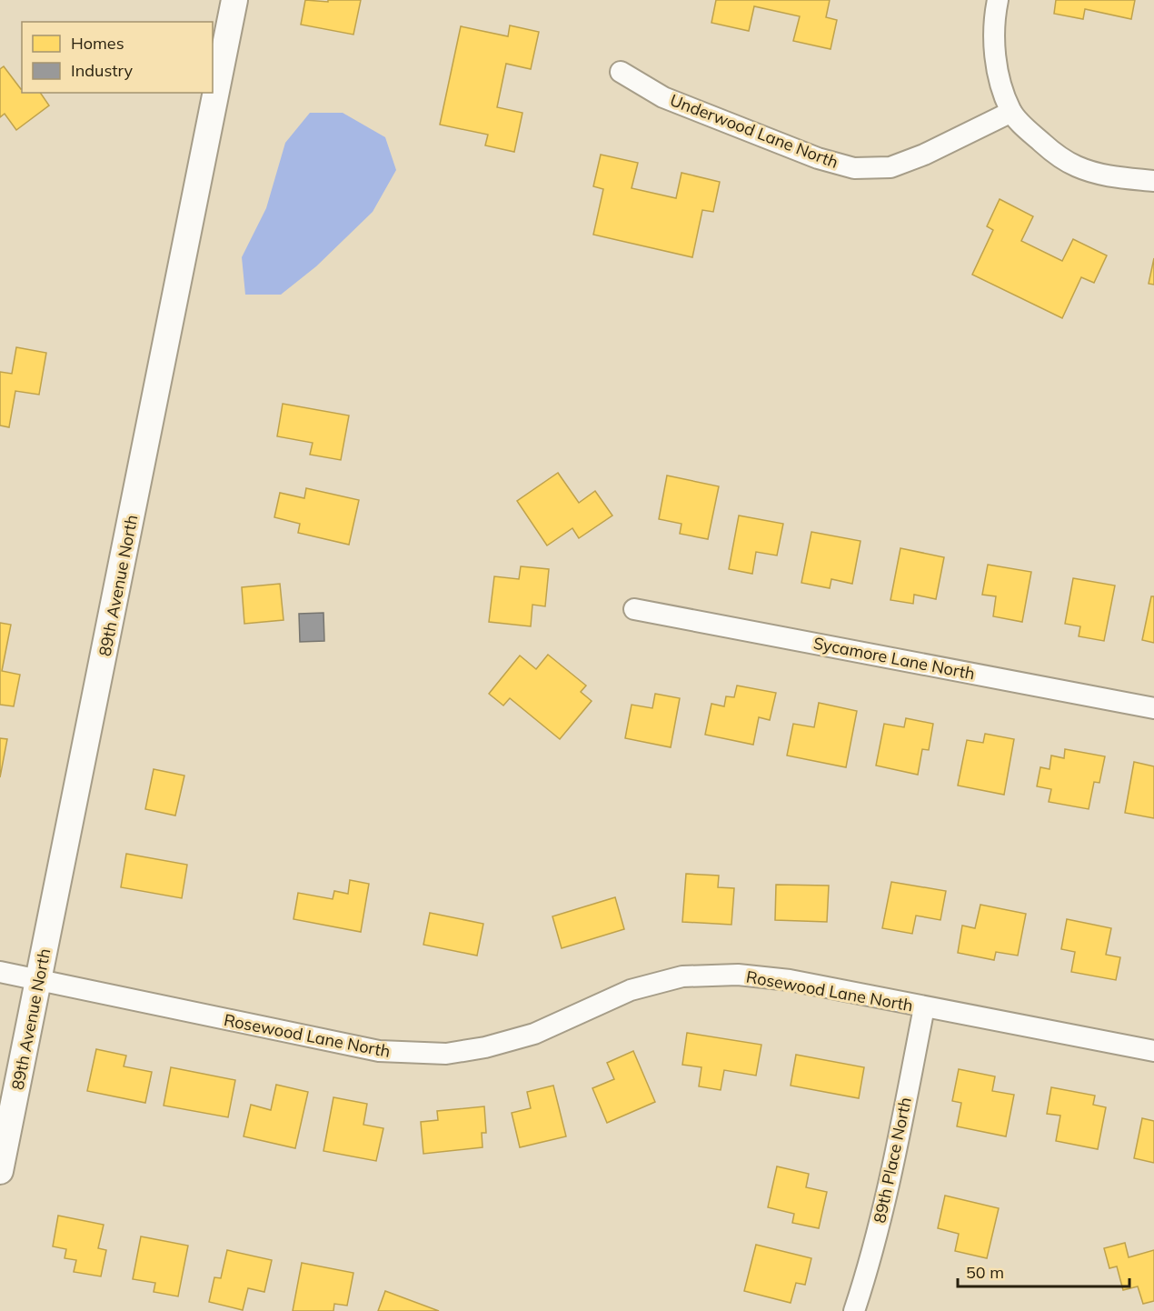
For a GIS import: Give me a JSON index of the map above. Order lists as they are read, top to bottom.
{
  "streets": {
    "street": [
      "Underwood Lane North",
      "89th Avenue North",
      "Sycamore Lane North",
      "Rosewood Lane North",
      "89th Place North"
    ]
  },
  "crossings": [
    ["89th Avenue North", "Rosewood Lane North"],
    ["Rosewood Lane North", "89th Place North"]
  ],
  "legend": ["Homes", "Industry"],
  "scale_bar": "50 m"
}
